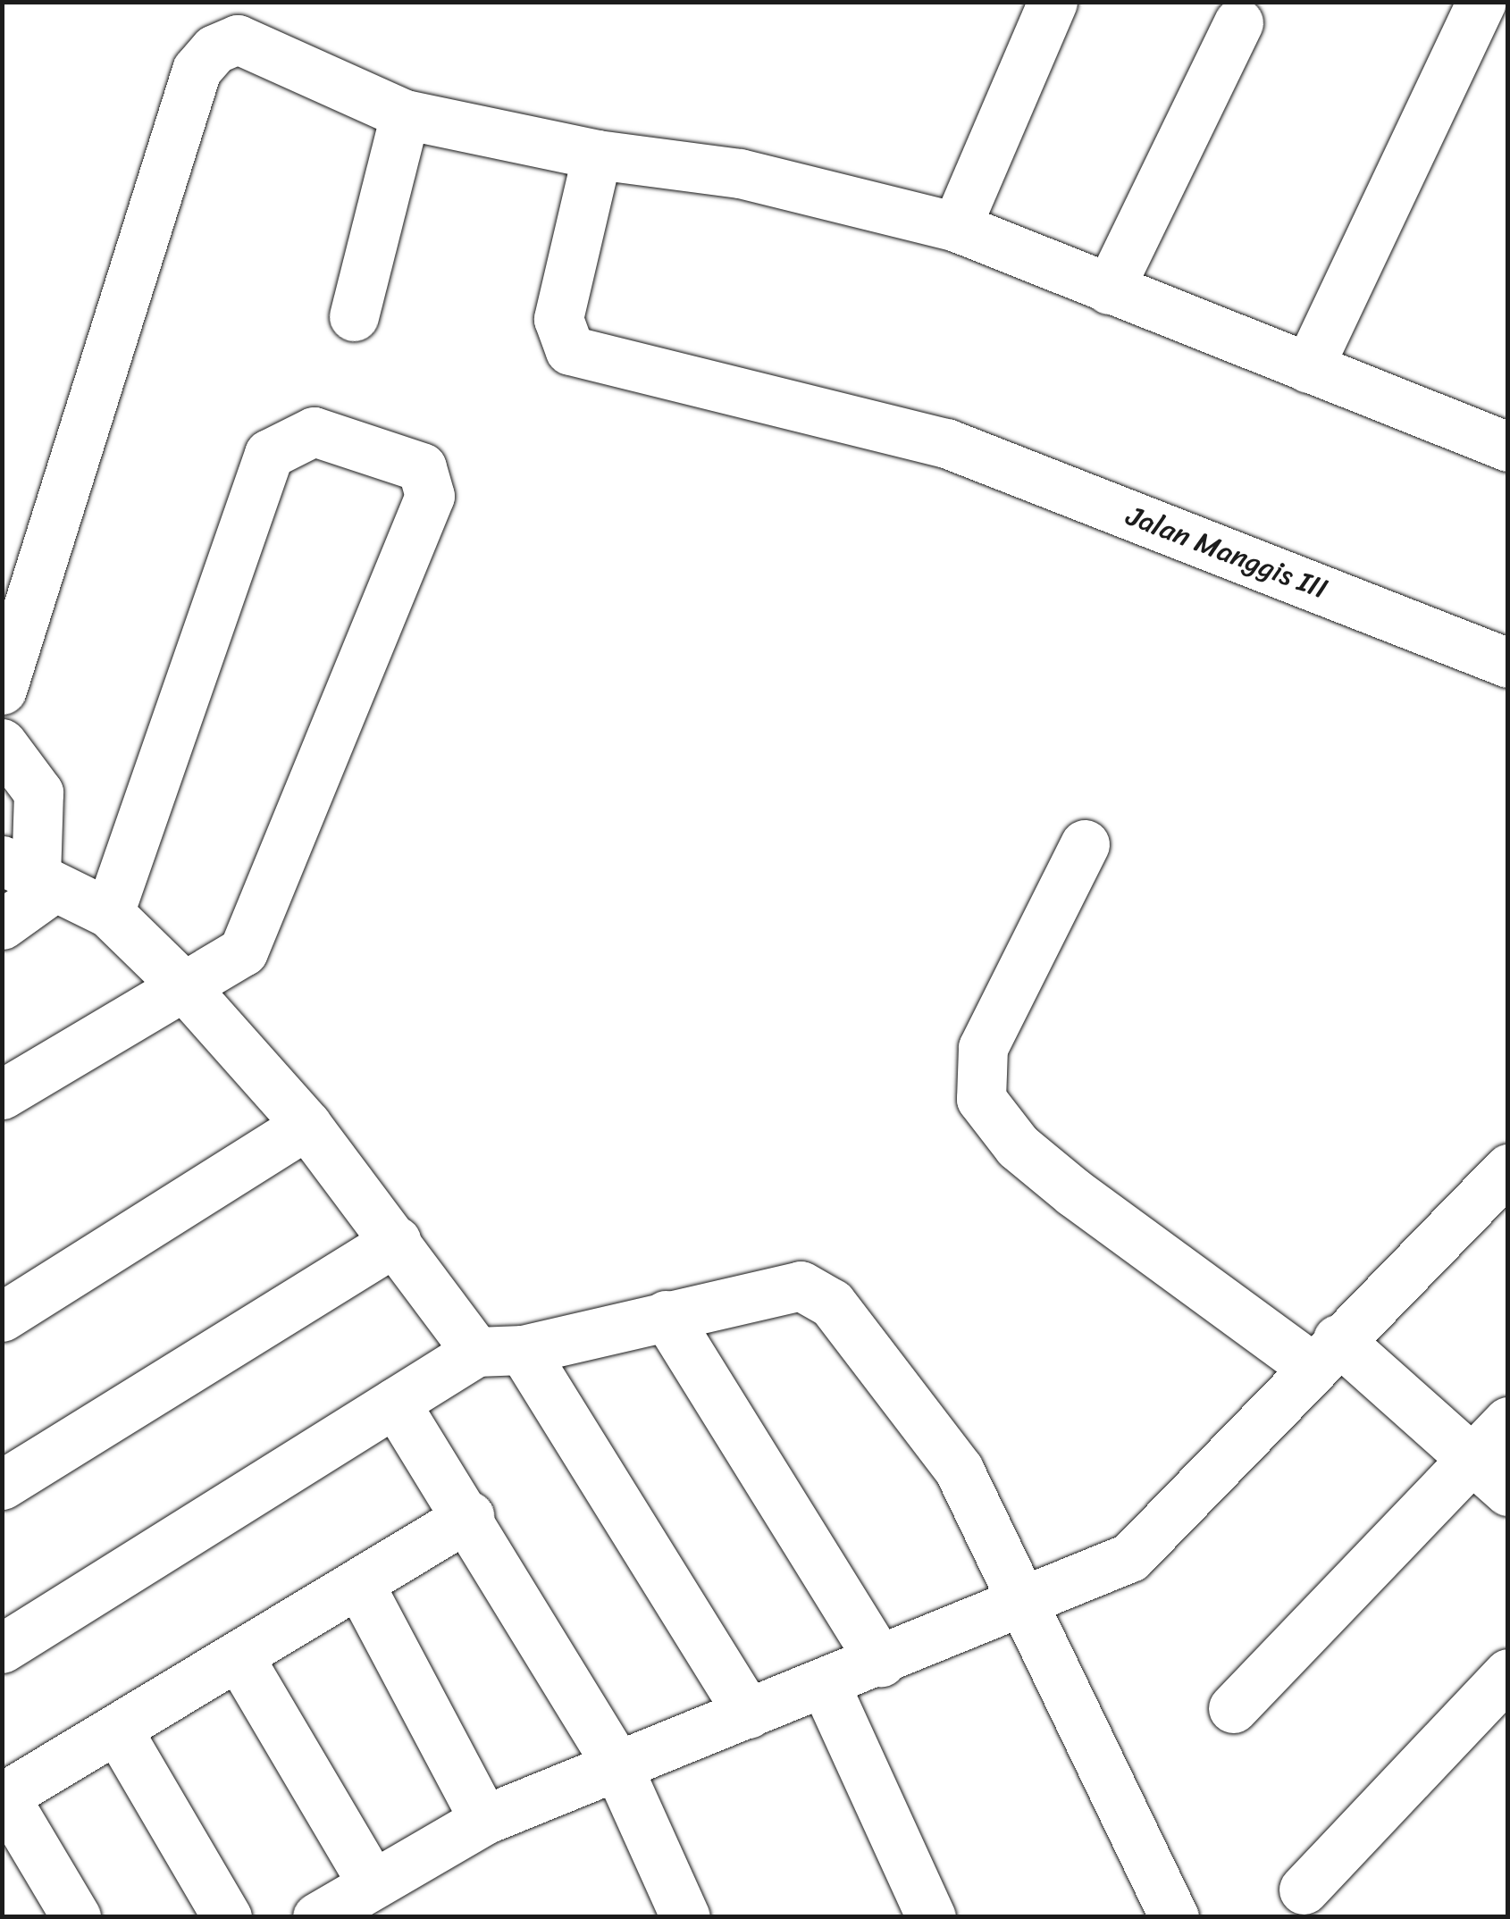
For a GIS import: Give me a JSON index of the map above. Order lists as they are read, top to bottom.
{
  "streets": {
    "street": ["Jalan Manggis III"]
  }
}
